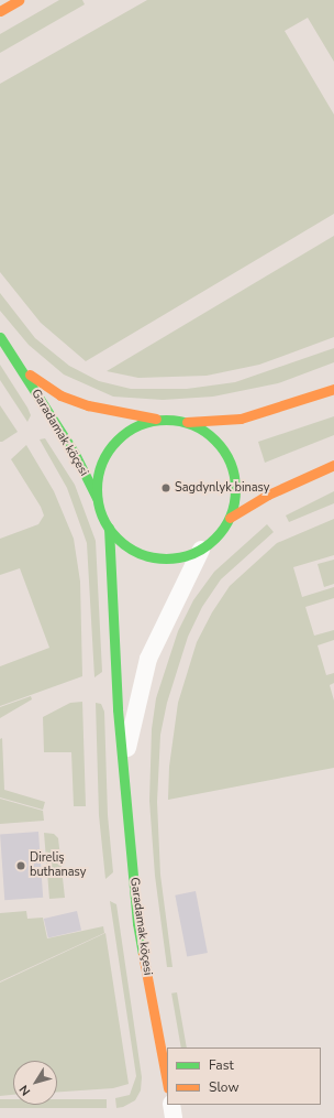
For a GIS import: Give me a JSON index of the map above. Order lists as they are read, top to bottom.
{
  "streets": {
    "main road": ["Garadamak köçesi"]
  },
  "places": ["Sagdynlyk binasy", "Direliş buthanasy"],
  "legend": ["Fast", "Slow"],
  "north": "bottom left"
}
